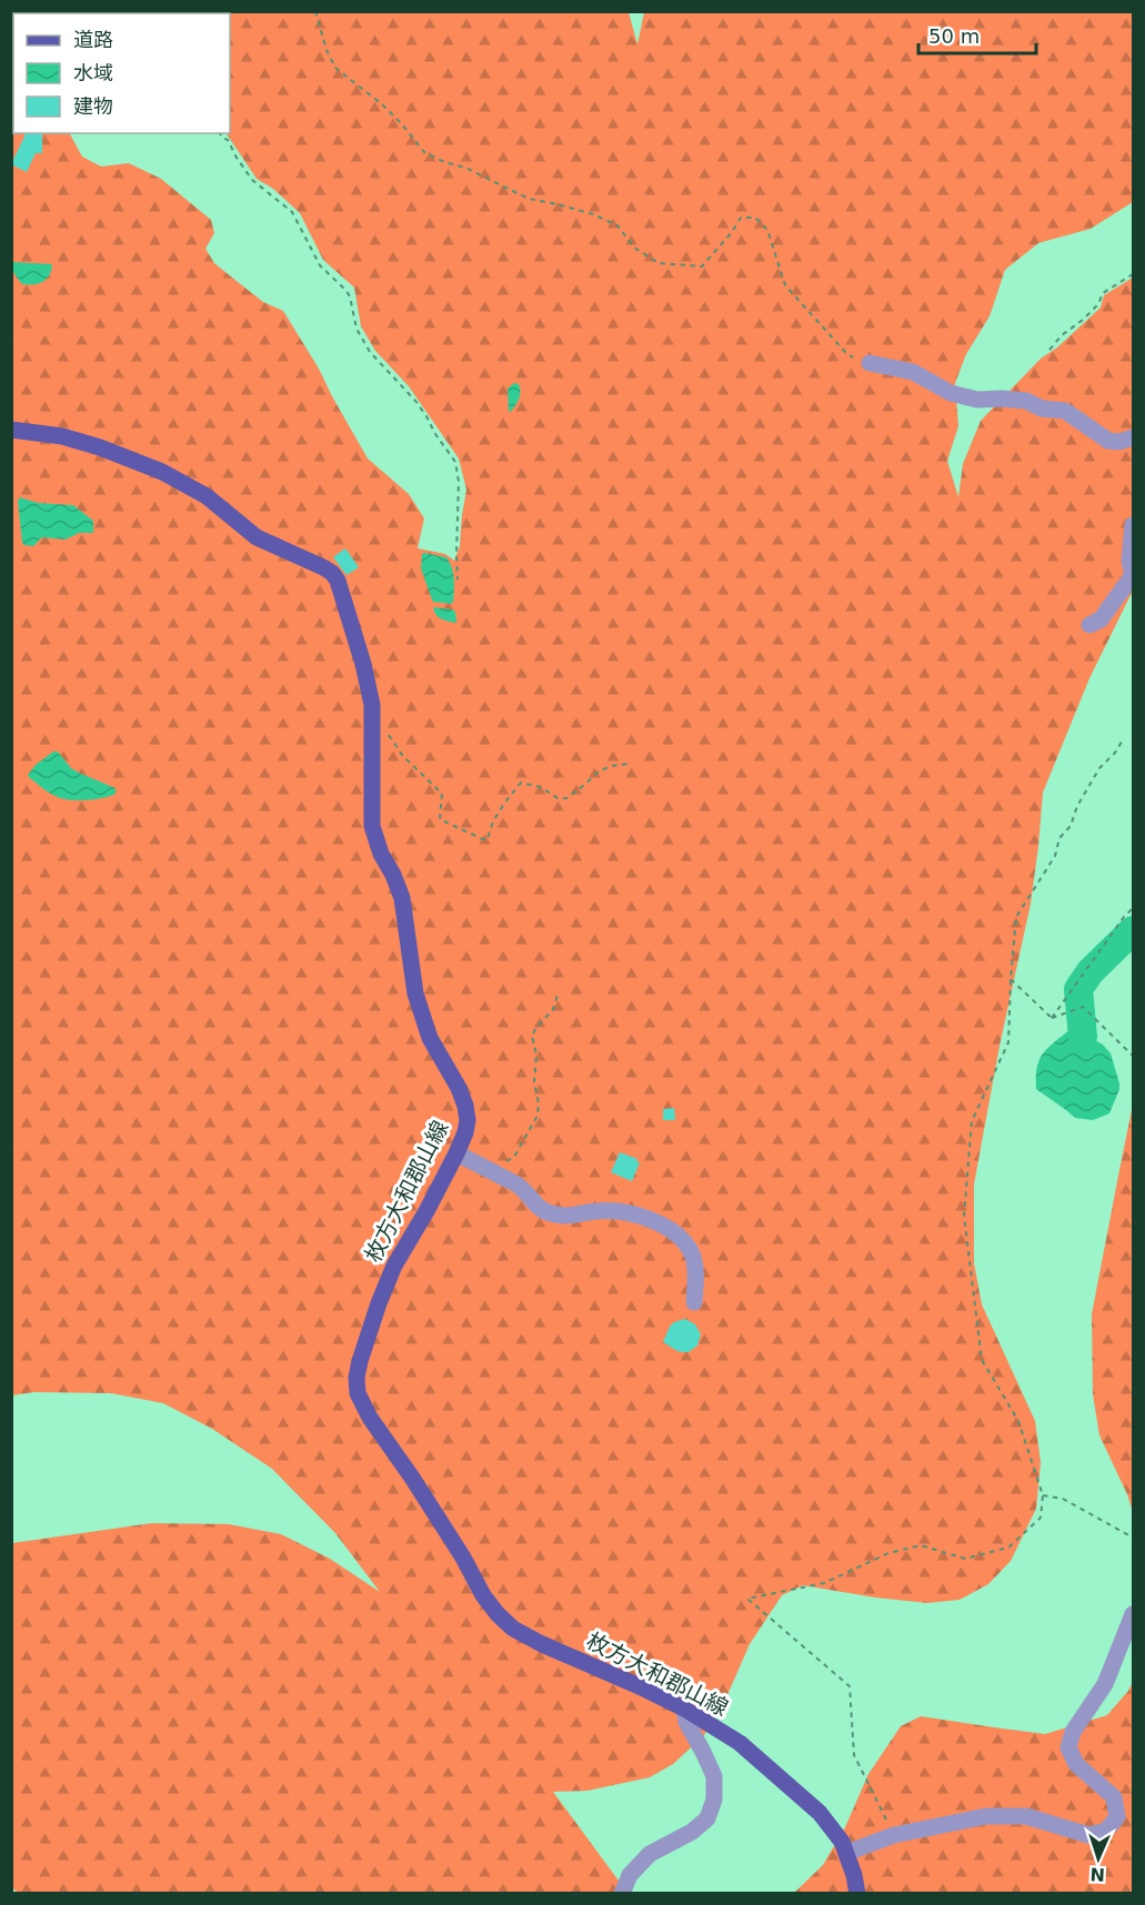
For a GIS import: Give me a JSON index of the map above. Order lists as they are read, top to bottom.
{
  "streets": {
    "main road": ["枚方大和郡山線"]
  },
  "legend": ["道路", "水域", "建物"],
  "scale_bar": "50 m",
  "north": "bottom"
}
